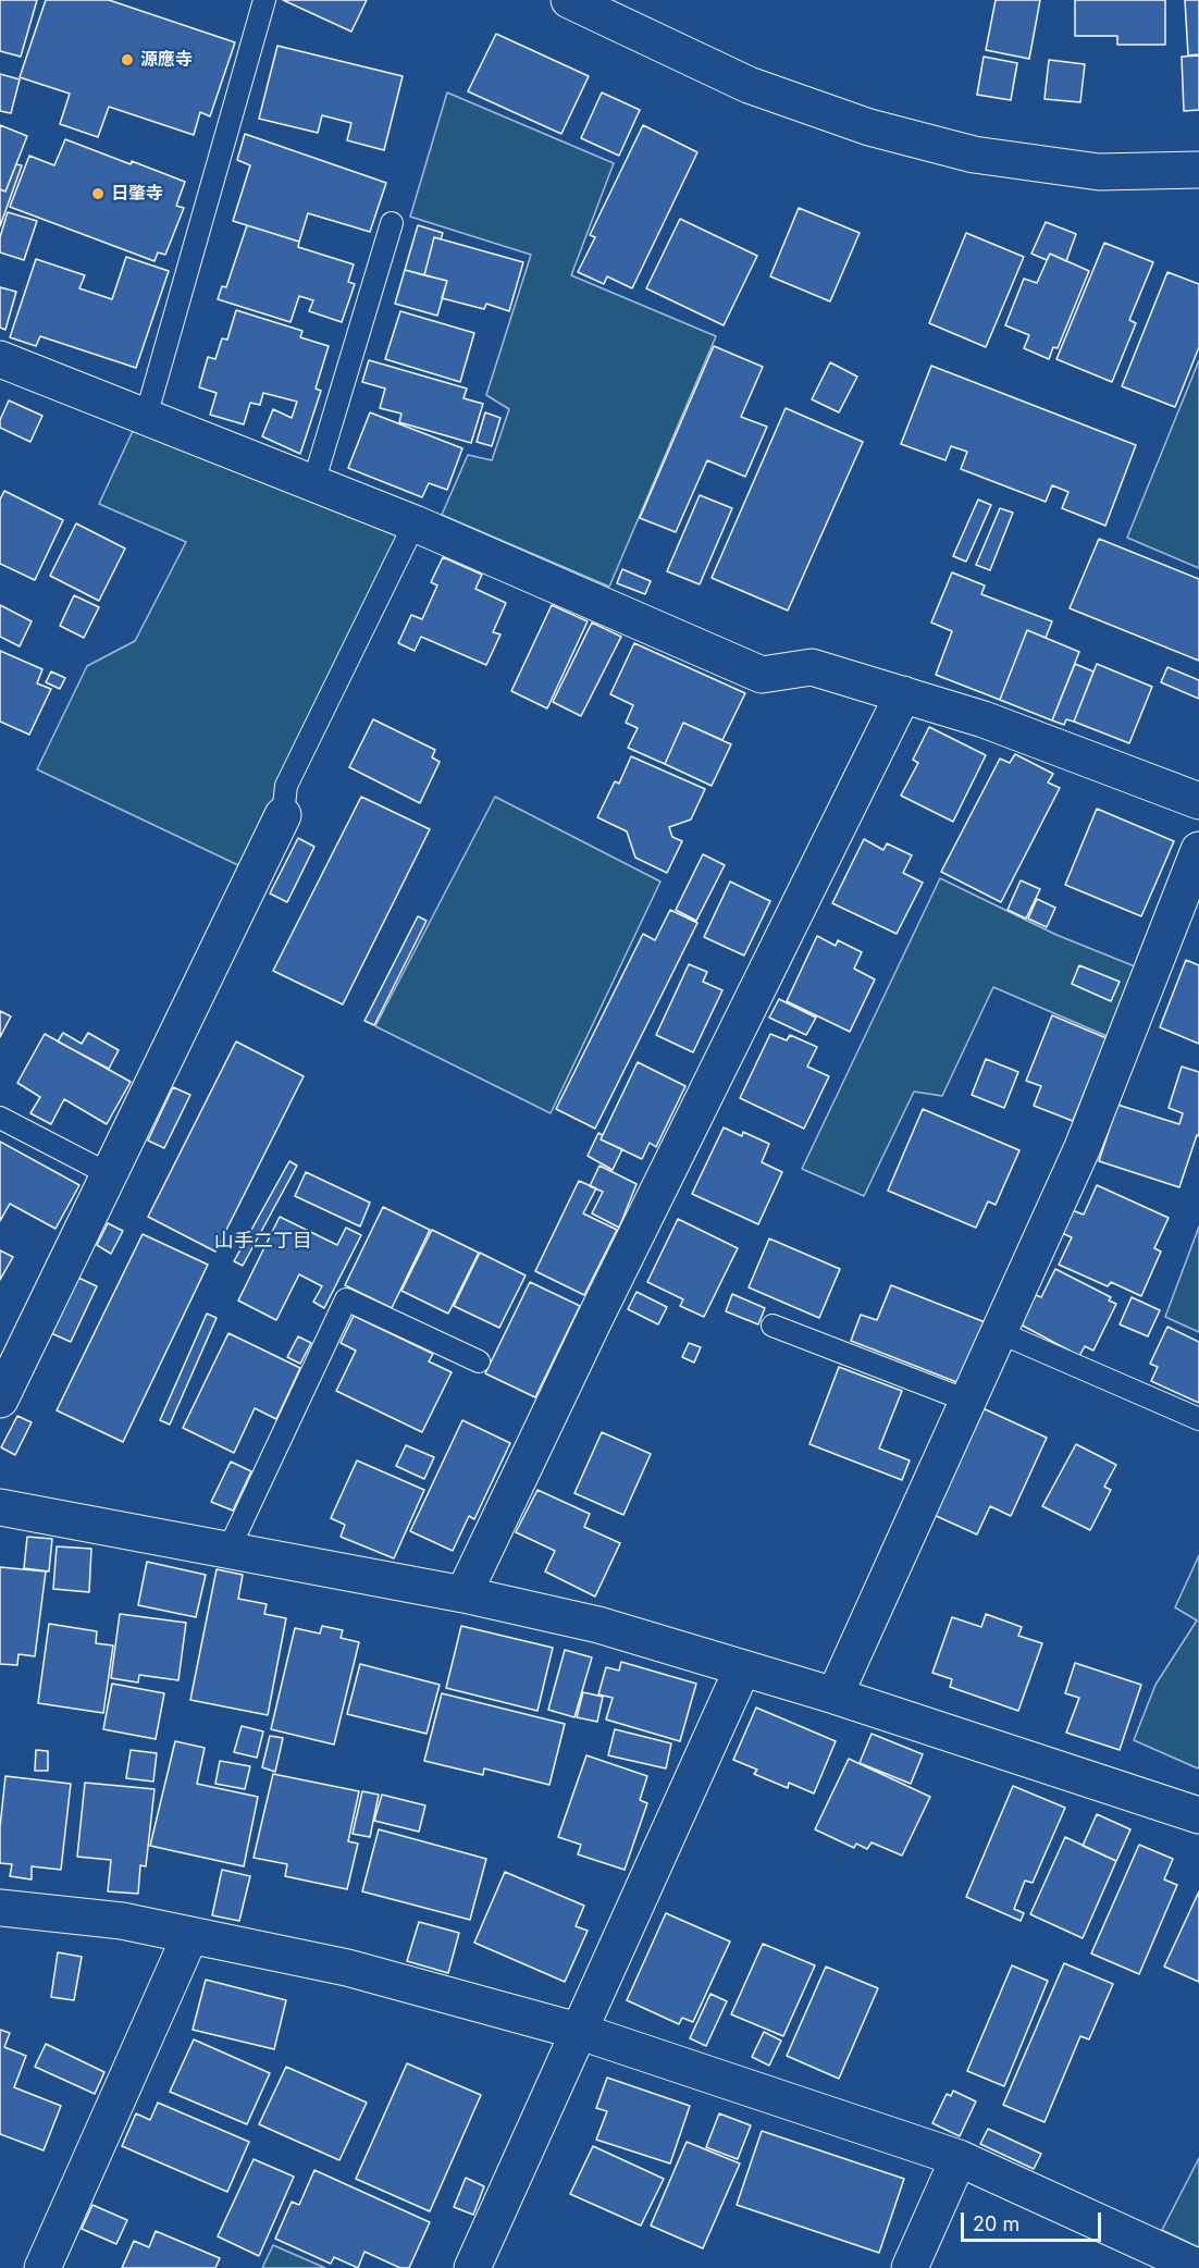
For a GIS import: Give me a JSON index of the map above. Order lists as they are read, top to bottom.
{
  "districts": ["山手二丁目"],
  "places": ["源應寺", "日肇寺"],
  "scale_bar": "20 m"
}
